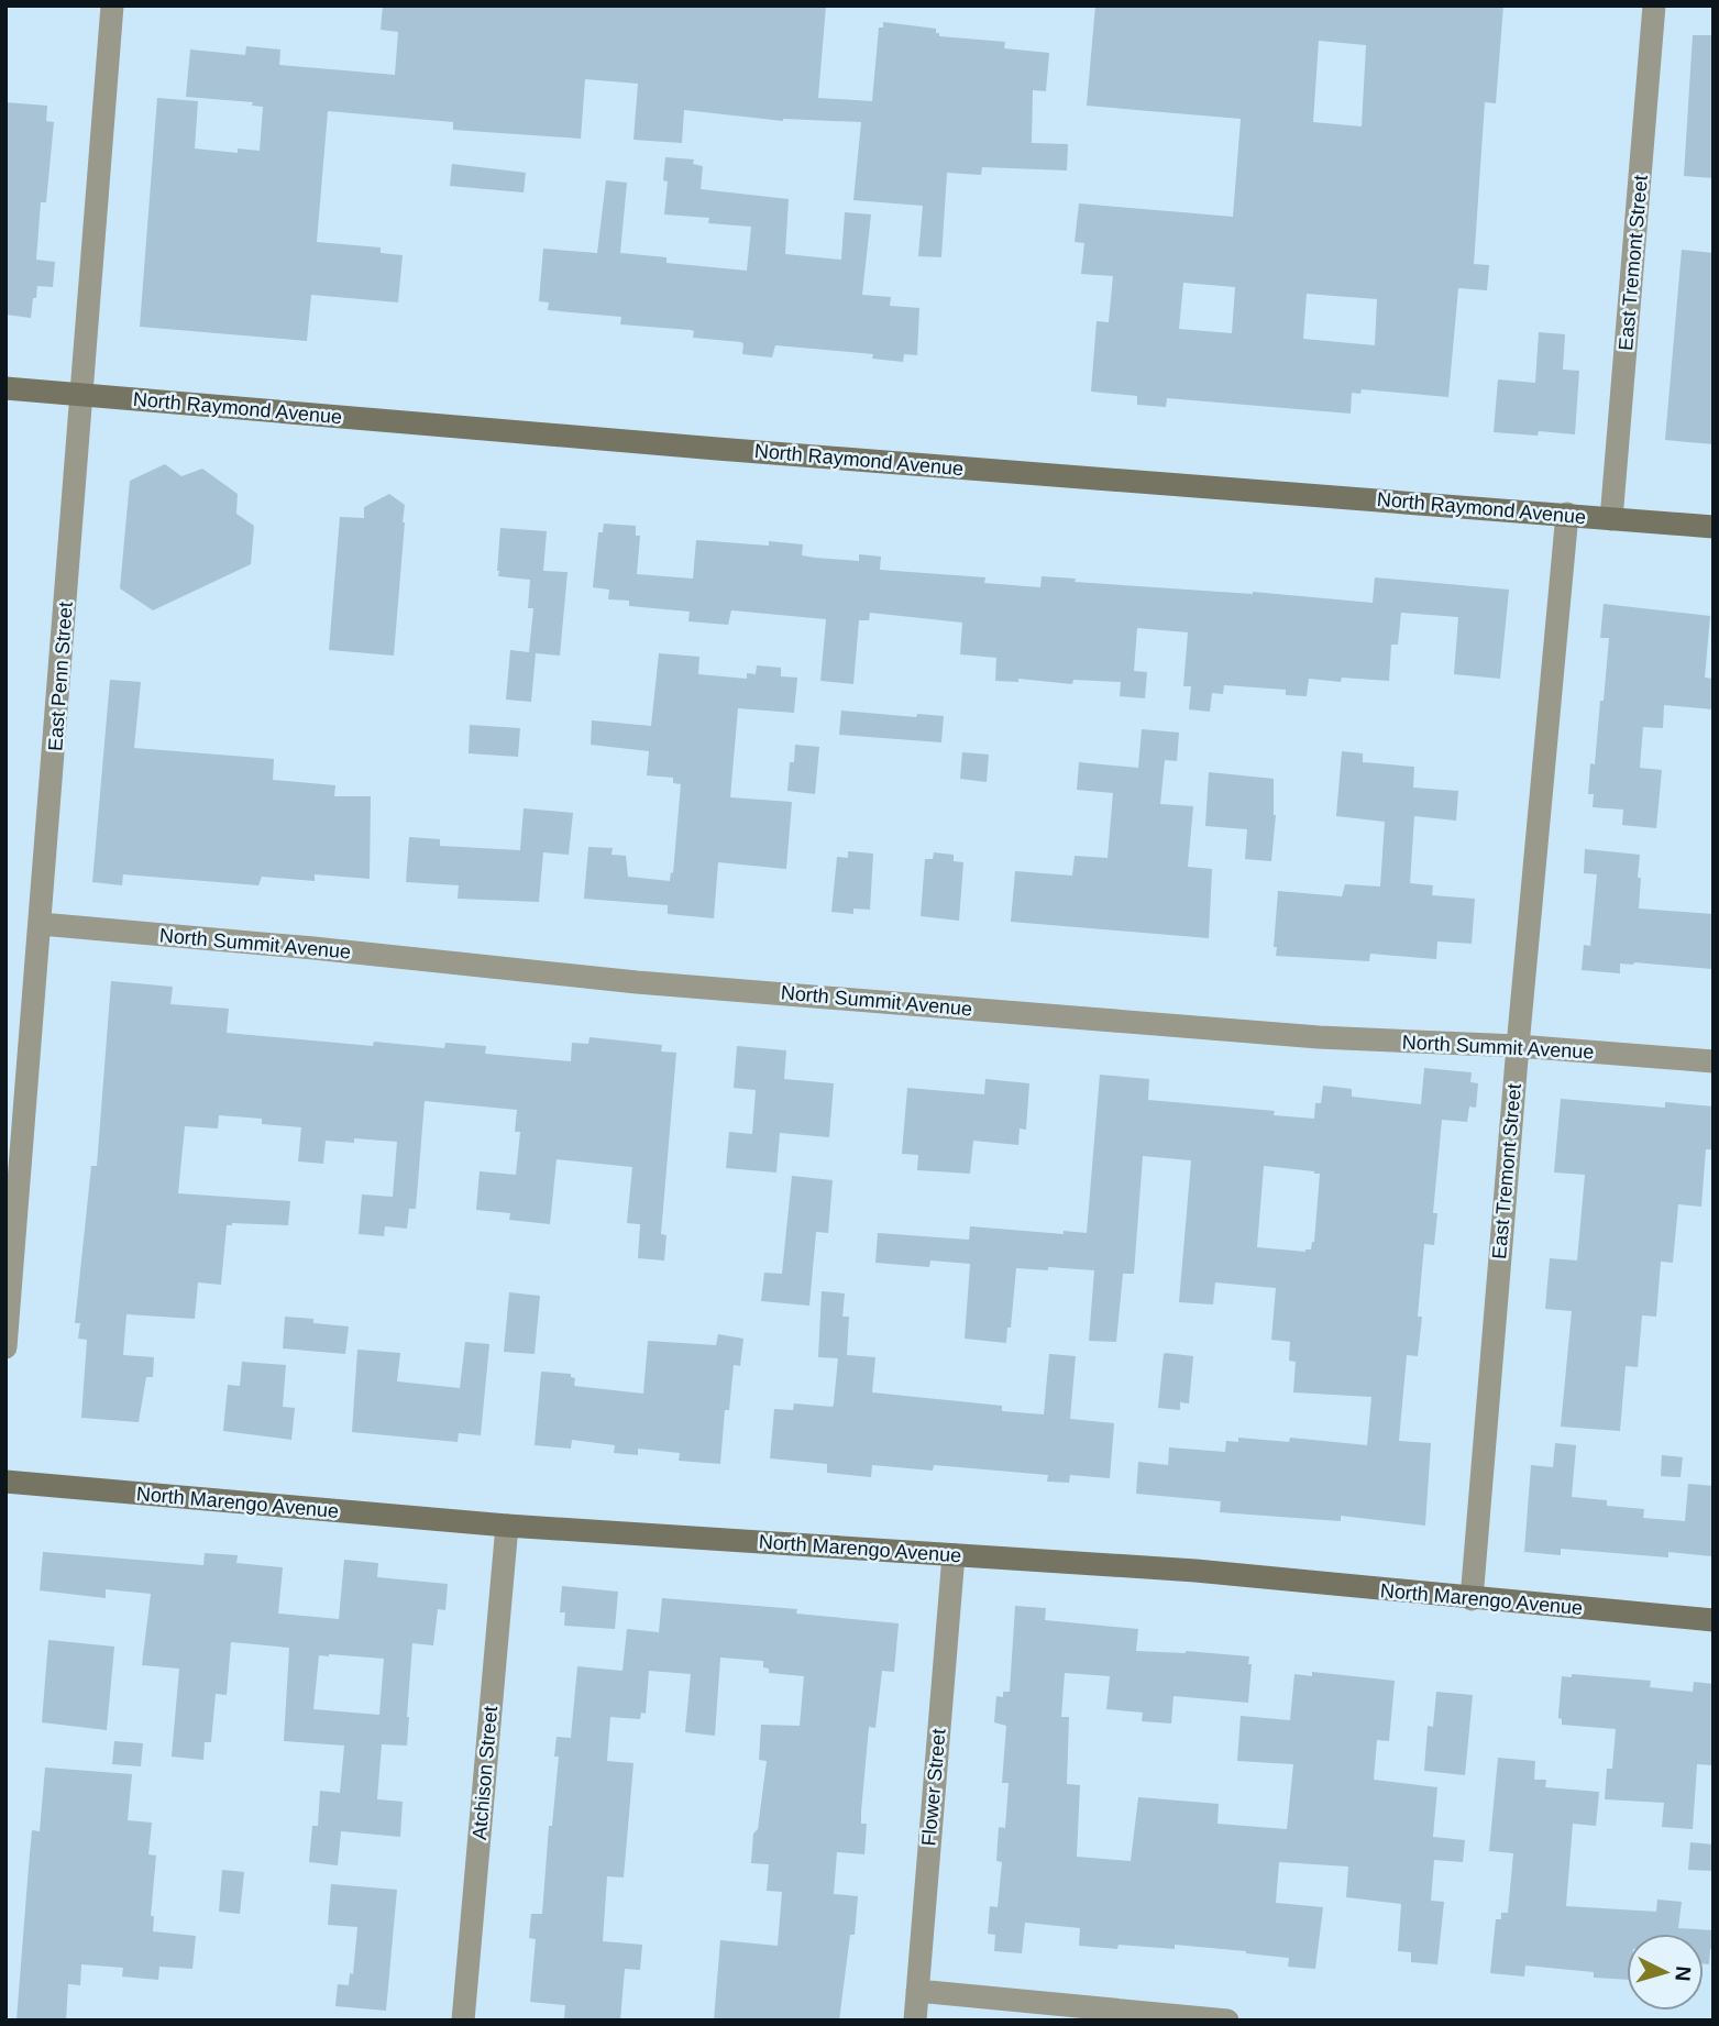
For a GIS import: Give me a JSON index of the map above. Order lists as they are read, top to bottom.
{
  "streets": {
    "street": [
      "East Tremont Street",
      "North Raymond Avenue",
      "East Penn Street",
      "North Summit Avenue",
      "North Marengo Avenue",
      "Atchison Street",
      "Flower Street"
    ]
  },
  "crossings": [
    ["East Tremont Street", "North Raymond Avenue"],
    ["East Tremont Street", "North Summit Avenue"],
    ["East Tremont Street", "North Marengo Avenue"],
    ["North Raymond Avenue", "East Penn Street"],
    ["East Penn Street", "North Summit Avenue"],
    ["North Marengo Avenue", "Atchison Street"],
    ["North Marengo Avenue", "Flower Street"]
  ],
  "north": "right"
}
